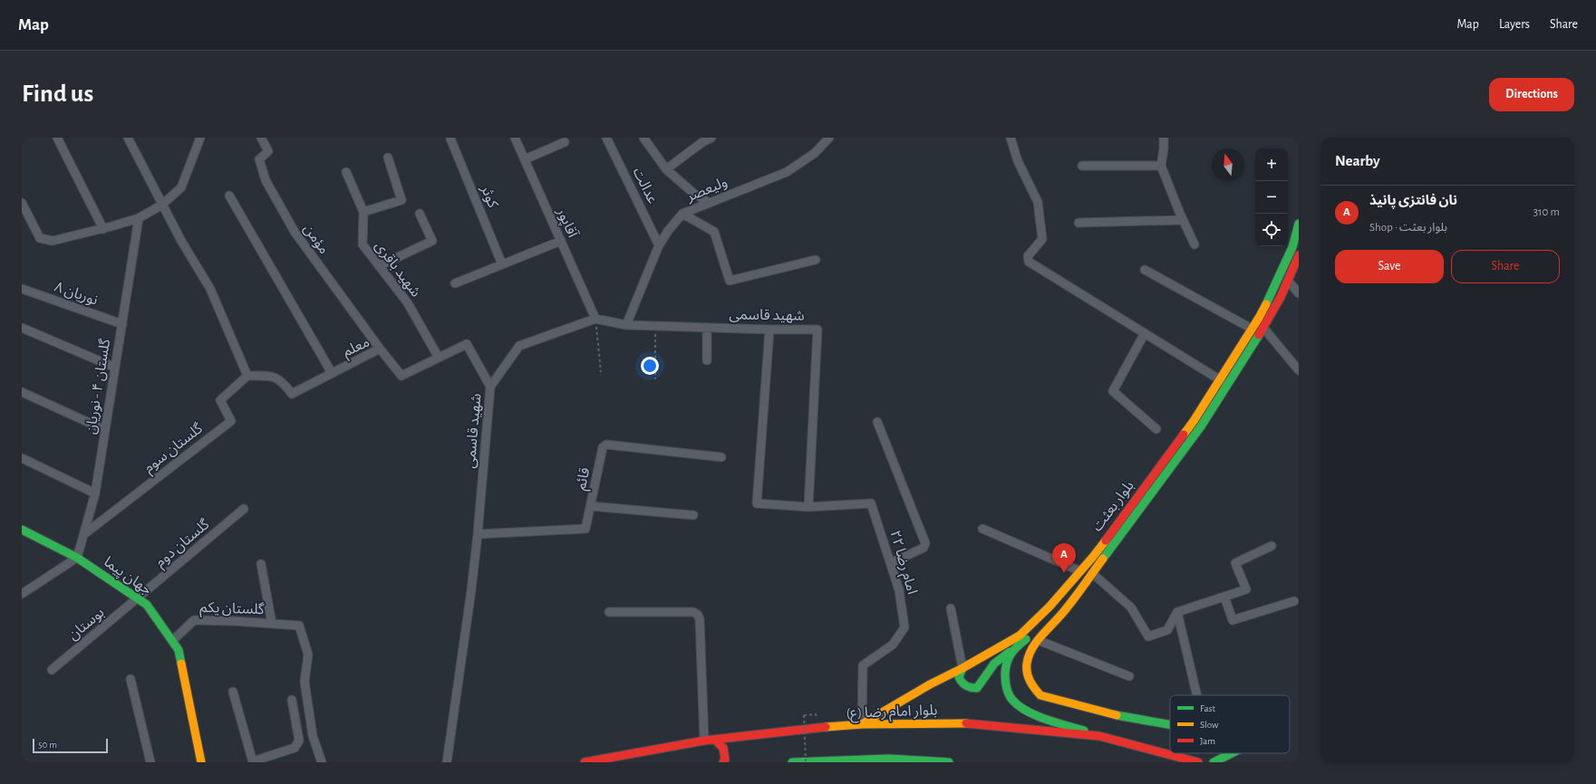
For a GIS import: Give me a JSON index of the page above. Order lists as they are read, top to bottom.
{
  "streets": {
    "main road": ["بلوار بعثت", "جهان پیما", "بلوار امام رضا (ع)"],
    "street": [
      "عدالت",
      "ولیعصر",
      "کوثر",
      "آقاپور",
      "مؤمن",
      "شهید باقری",
      "نوریان ۸",
      "شهید قاسمی",
      "معلم",
      "گلستان ۴ - نوریان",
      "گلستان سوم",
      "قائم",
      "گلستان دوم",
      "امام رضا ۲۲",
      "گلستان یکم",
      "بوستان"
    ]
  },
  "crossings": [
    ["عدالت", "ولیعصر"],
    ["ولیعصر", "شهید قاسمی"],
    ["آقاپور", "شهید قاسمی"],
    ["مؤمن", "معلم"],
    ["شهید باقری", "معلم"],
    ["نوریان ۸", "گلستان ۴ - نوریان"],
    ["شهید قاسمی", "معلم"],
    ["شهید قاسمی", "قائم"],
    ["شهید قاسمی", "امام رضا ۲۲"],
    ["معلم", "گلستان سوم"],
    ["گلستان ۴ - نوریان", "گلستان سوم"],
    ["گلستان ۴ - نوریان", "جهان پیما"],
    ["بلوار بعثت", "امام رضا ۲۲"],
    ["بلوار بعثت", "بلوار امام رضا (ع)"],
    ["گلستان دوم", "جهان پیما"],
    ["گلستان دوم", "بوستان"],
    ["امام رضا ۲۲", "بلوار امام رضا (ع)"],
    ["جهان پیما", "گلستان یکم"],
    ["جهان پیما", "بوستان"]
  ],
  "legend": ["Fast", "Slow", "Jam"],
  "scale_bar": "50 m",
  "north": "top",
  "page": {
    "header": "Map",
    "nav": ["Map", "Layers", "Share"],
    "buttons": [
      "Directions",
      ["Save", "Share"]
    ],
    "title": "Find us",
    "heading": "Nearby",
    "map_buttons": ["+", "−"],
    "list": [
      {
        "mark": "A",
        "name": "نان فانتزی پانیذ",
        "note": "Shop · بلوار بعثت",
        "value": "310 m"
      }
    ],
    "pins": "A",
    "scale": "50 m"
  }
}
